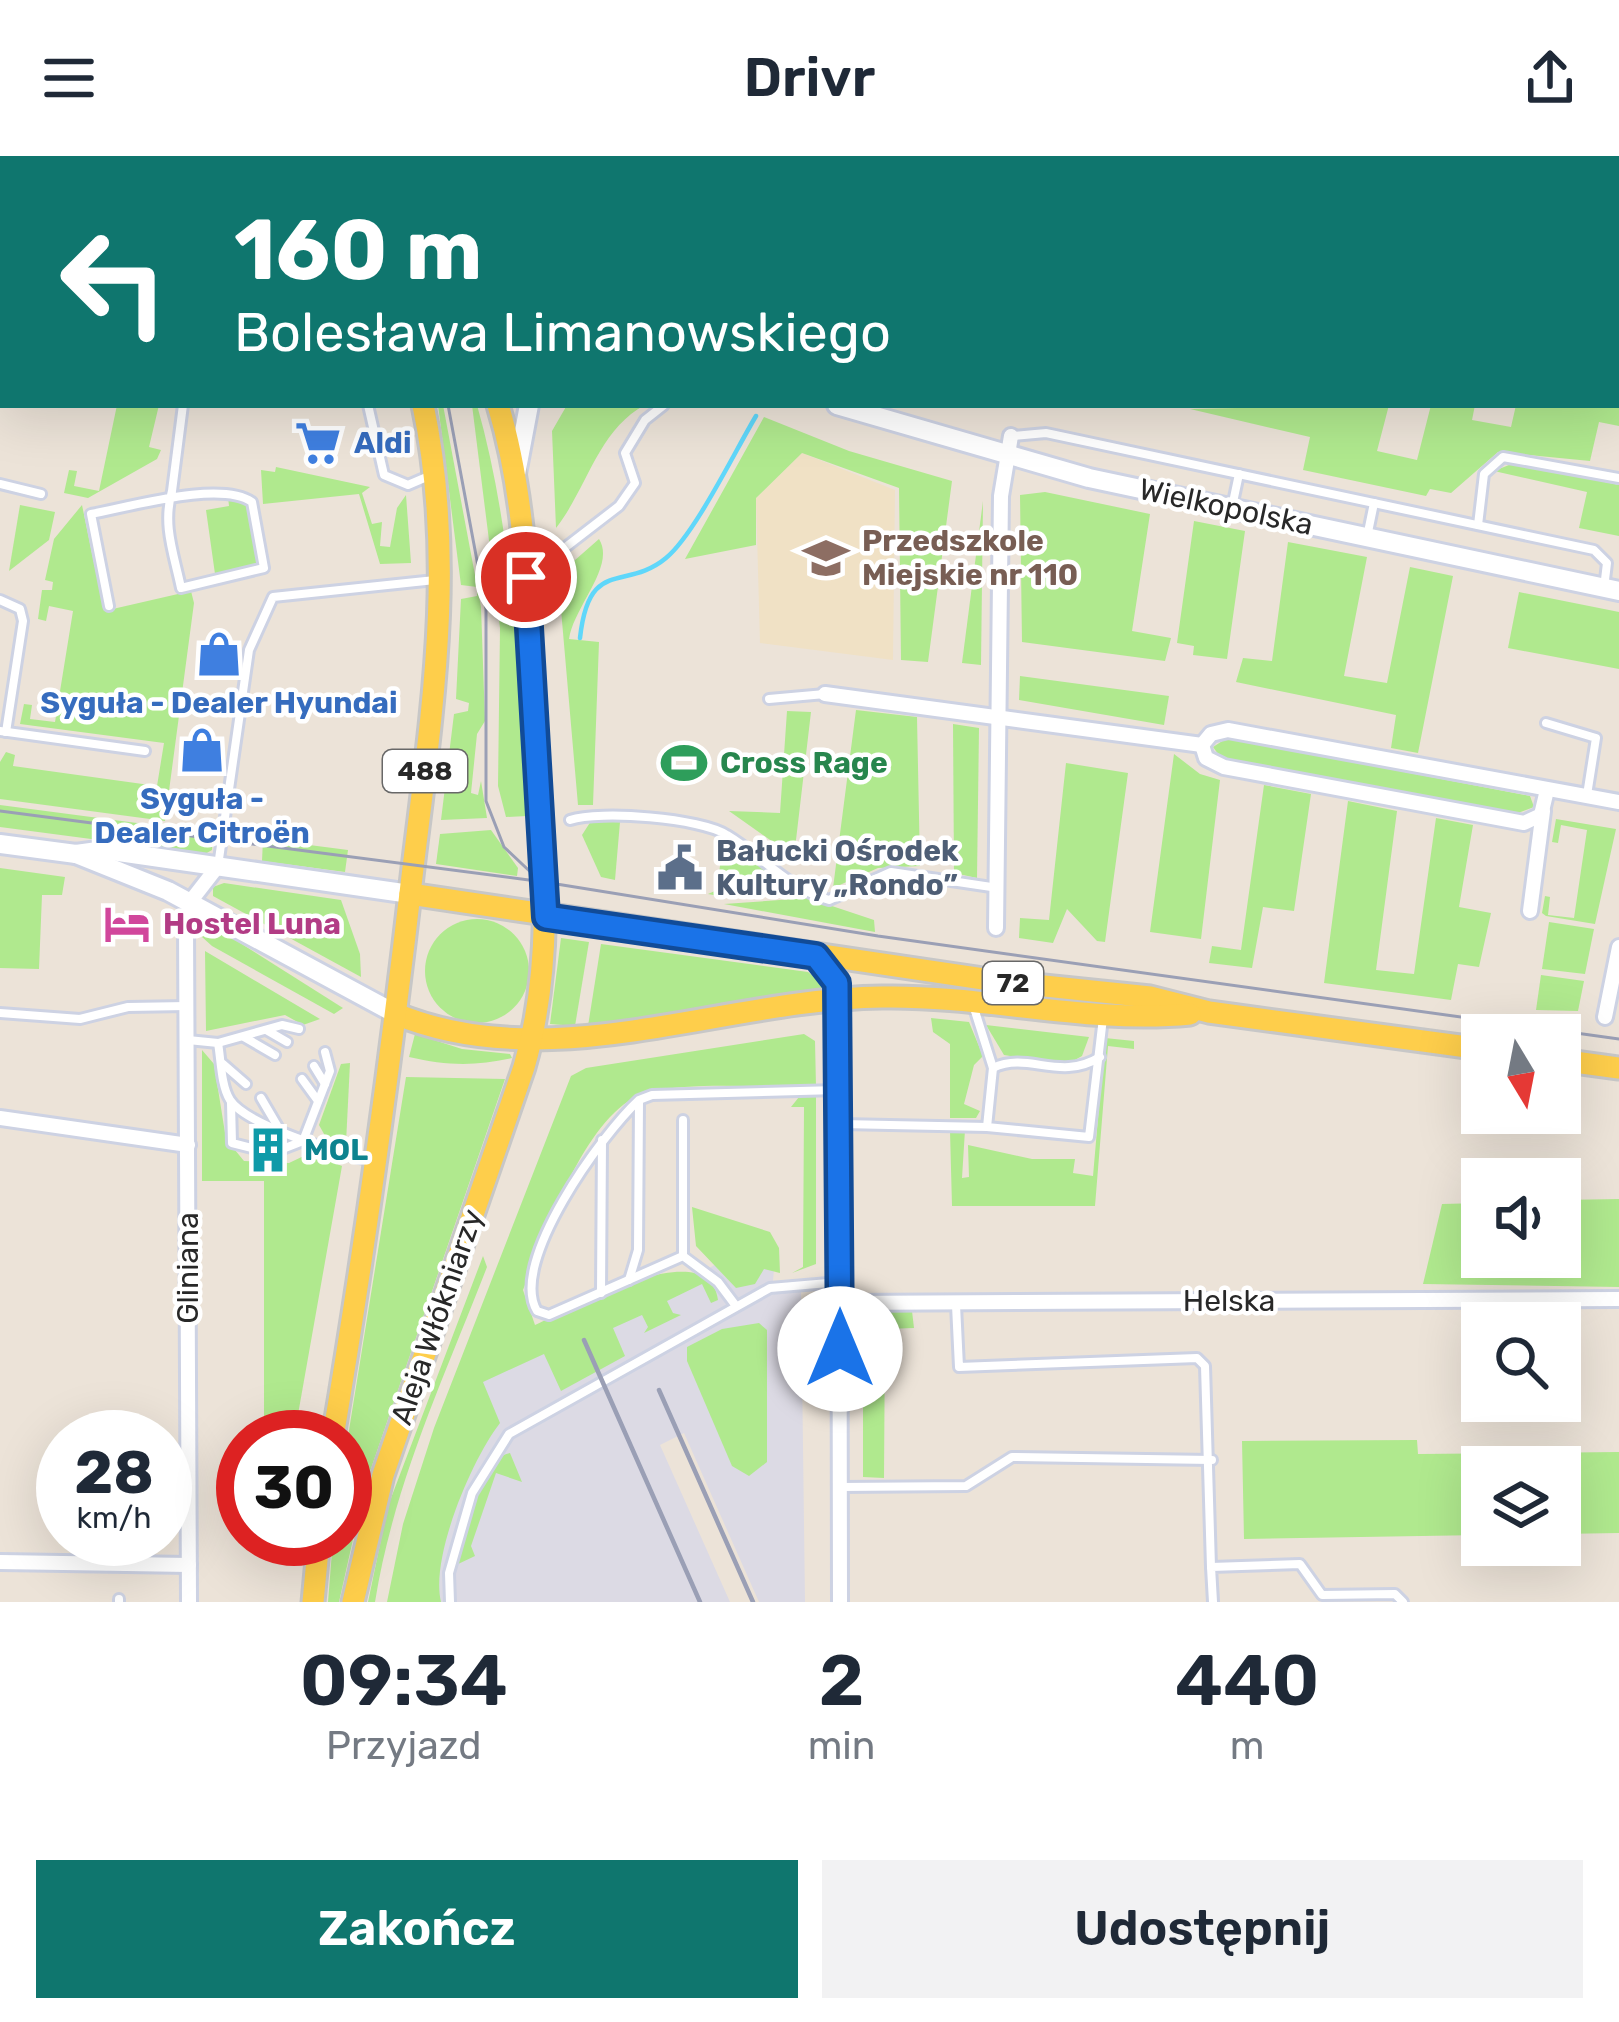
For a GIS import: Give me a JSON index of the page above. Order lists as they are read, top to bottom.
{
  "streets": {
    "main road": ["488", "72", "Aleja Włókniarzy"],
    "street": ["Wielkopolska", "Gliniana", "Helska"]
  },
  "crossings": [
    ["488", "72"],
    ["72", "Aleja Włókniarzy"]
  ],
  "places": {
    "supermarket": ["Aldi"],
    "school or university": ["Przedszkole Miejskie nr 110"],
    "shop": ["Syguła - Dealer Hyundai", "Syguła - Dealer Citroën"],
    "sports": ["Cross Rage"],
    "public building": ["Bałucki Ośrodek Kultury „Rondo”"],
    "hotel": ["Hostel Luna"],
    "building": ["MOL"]
  },
  "north": "bottom",
  "page": {
    "header": "Drivr",
    "turn": ["160 m", "Bolesława Limanowskiego"],
    "speed": "28 km/h",
    "limit": "30",
    "eta": [
      "09:34",
      "Przyjazd",
      "2",
      "min",
      "440",
      "m"
    ],
    "buttons": ["Zakończ", "Udostępnij"]
  }
}
